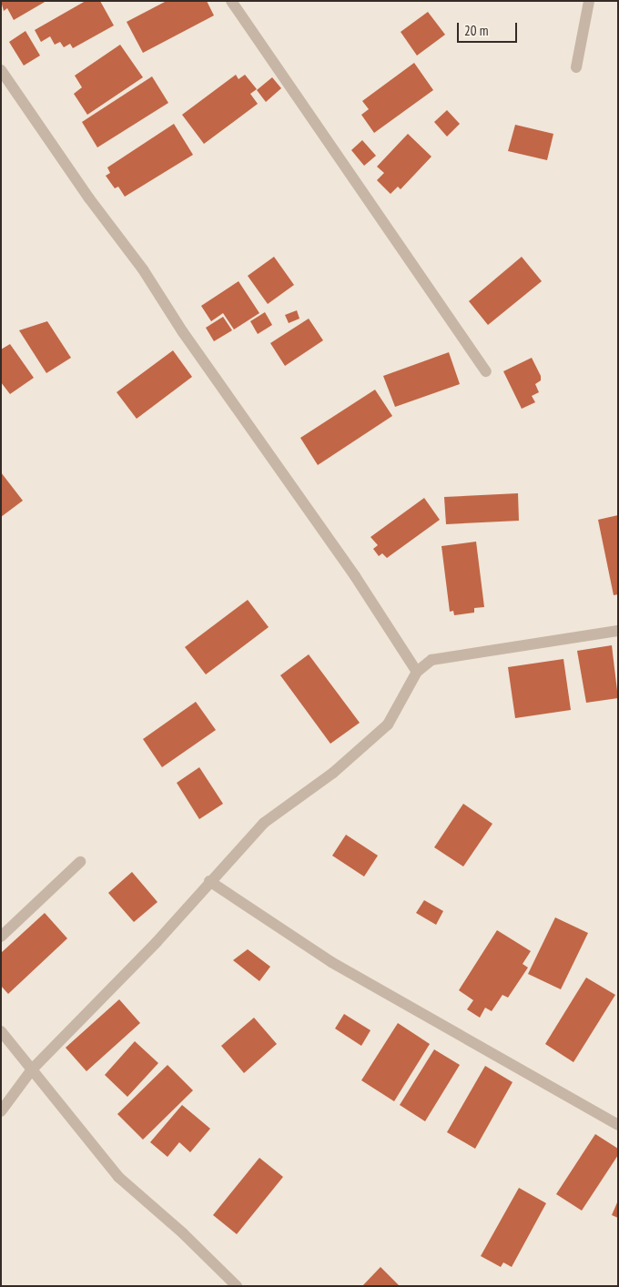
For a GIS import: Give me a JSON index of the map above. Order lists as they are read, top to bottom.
{
  "scale_bar": "20 m"
}
